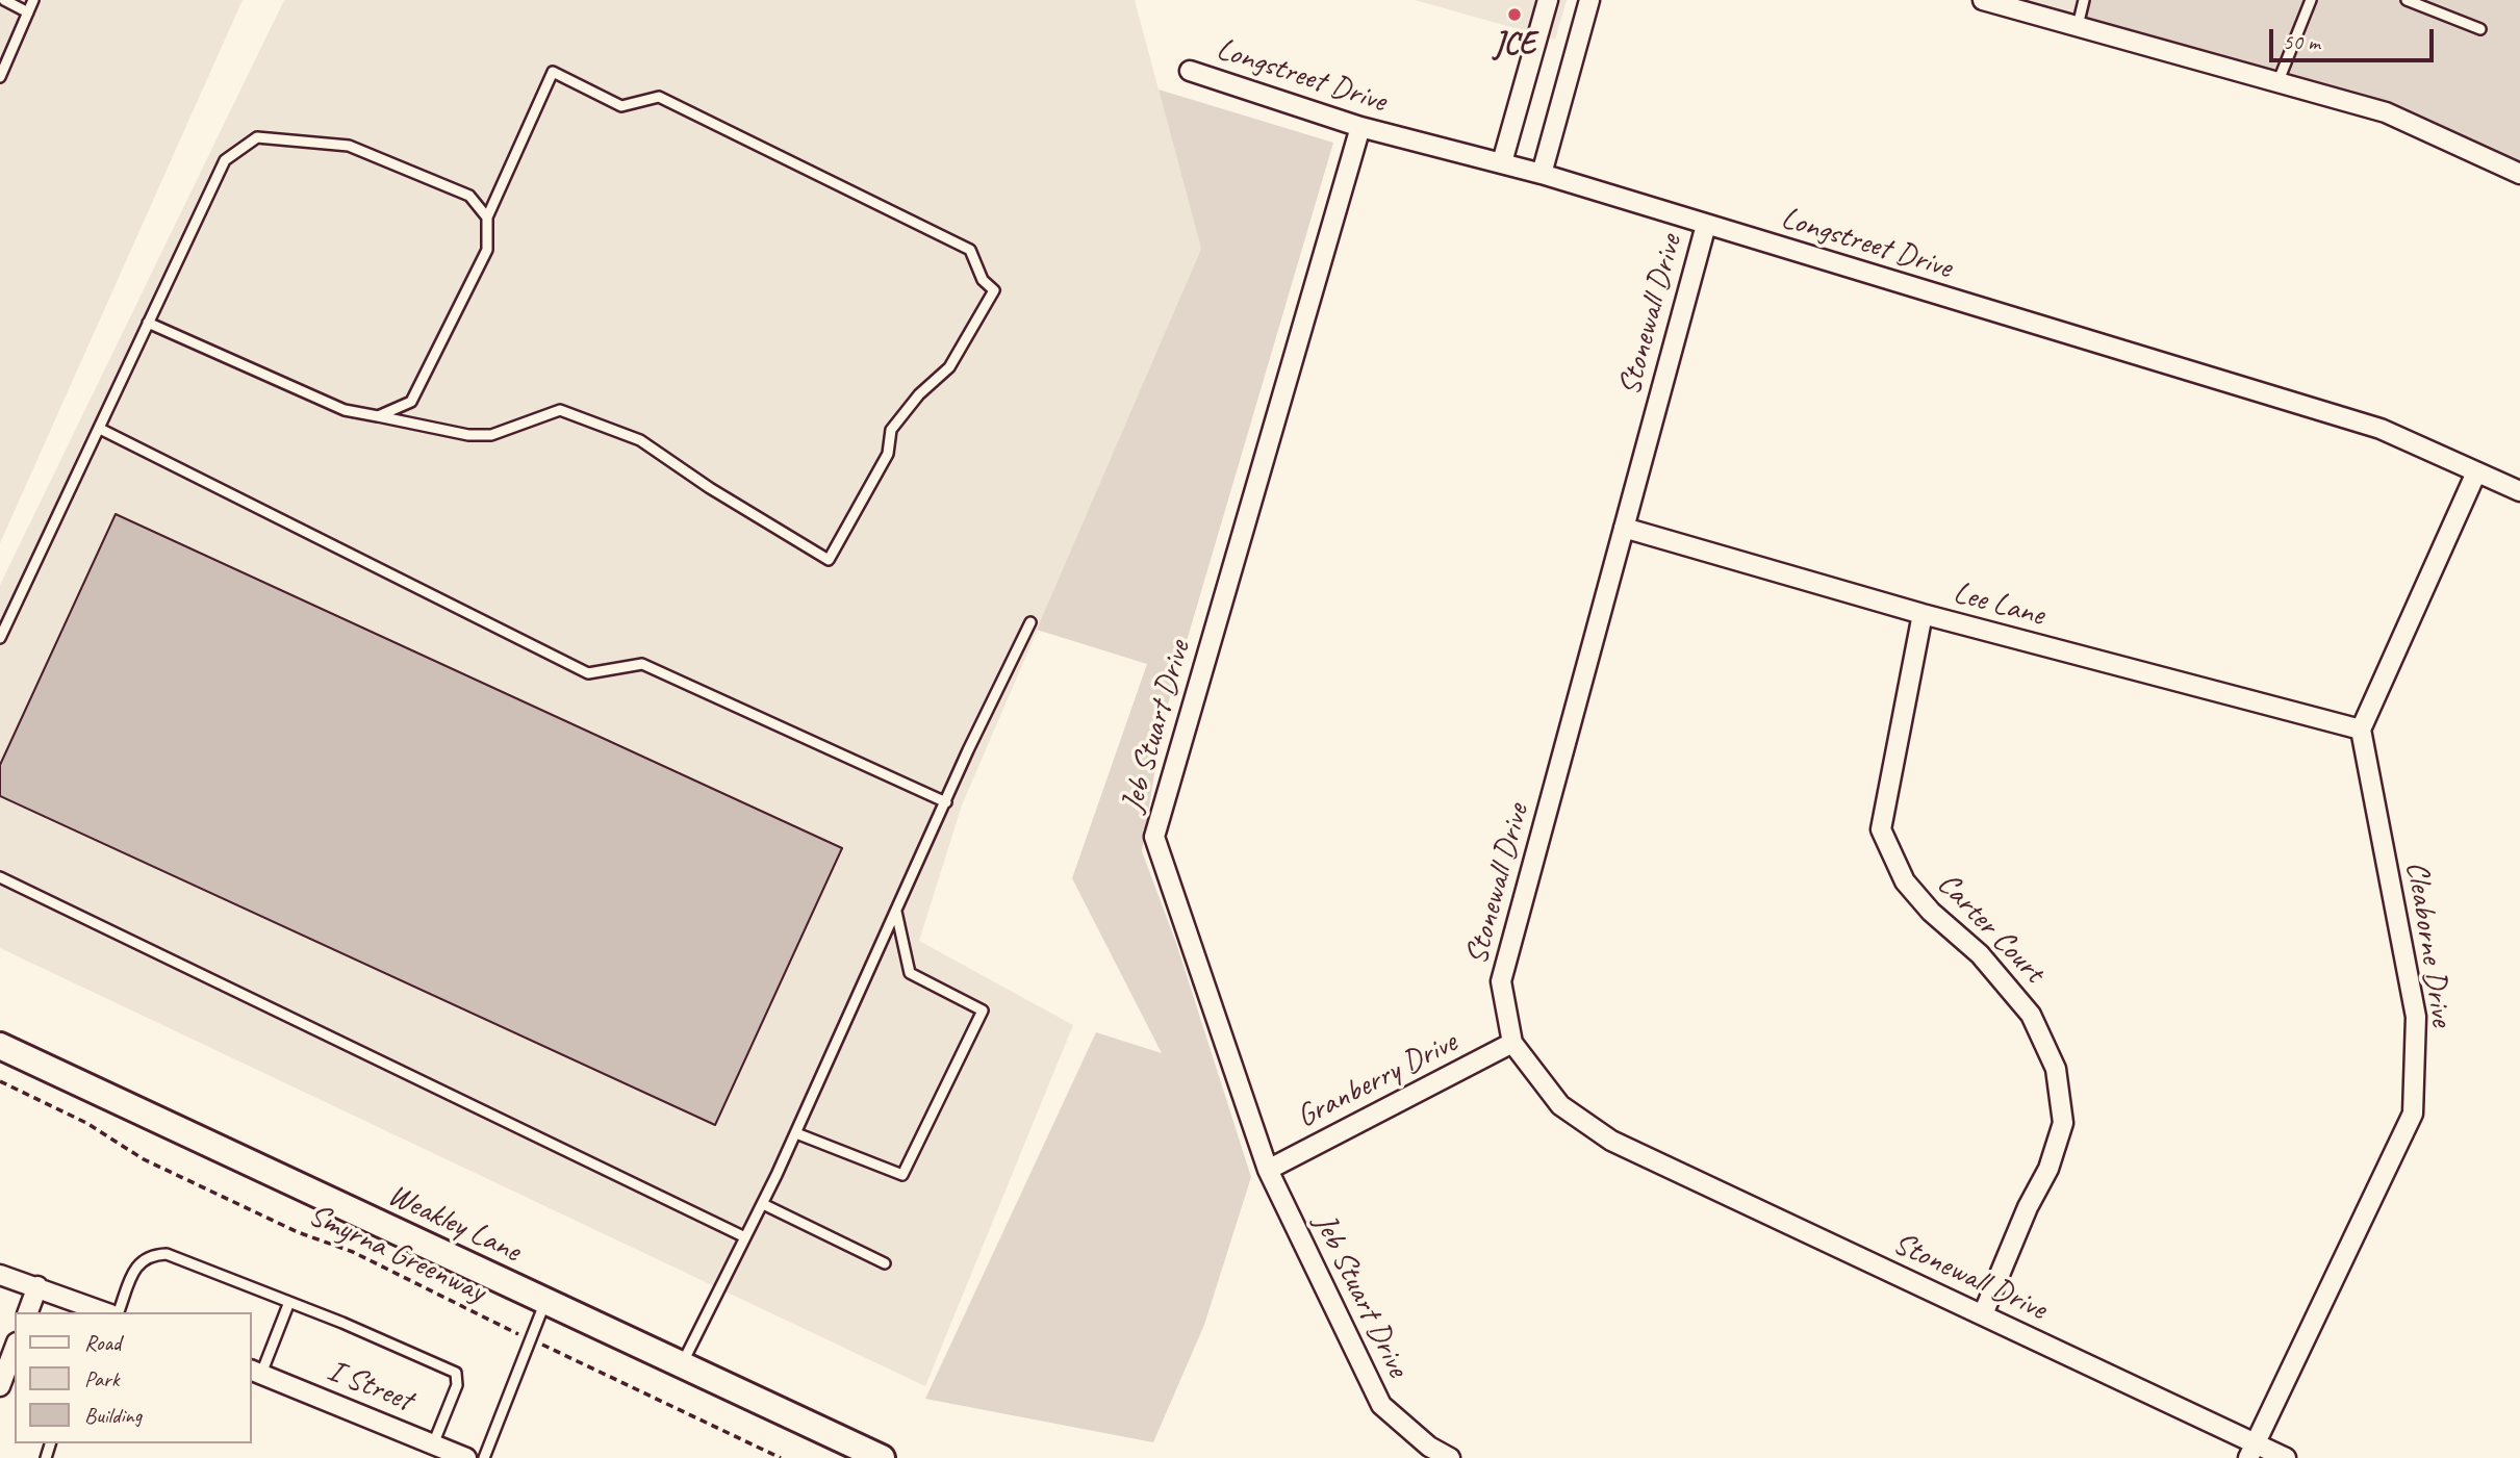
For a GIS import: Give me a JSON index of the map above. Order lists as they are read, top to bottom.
{
  "streets": {
    "main road": ["Weakley Lane"],
    "street": [
      "Longstreet Drive",
      "Stonewall Drive",
      "Lee Lane",
      "Jeb Stuart Drive",
      "Carter Court",
      "Cleaborne Drive",
      "Granberry Drive",
      "I Street"
    ],
    "path": ["Smyrna Greenway"]
  },
  "crossings": [
    ["Longstreet Drive", "Stonewall Drive"],
    ["Longstreet Drive", "Jeb Stuart Drive"],
    ["Stonewall Drive", "Lee Lane"],
    ["Stonewall Drive", "Carter Court"],
    ["Stonewall Drive", "Cleaborne Drive"],
    ["Stonewall Drive", "Granberry Drive"],
    ["Lee Lane", "Carter Court"],
    ["Lee Lane", "Cleaborne Drive"],
    ["Jeb Stuart Drive", "Granberry Drive"]
  ],
  "places": ["JCE"],
  "legend": ["Road", "Park", "Building"],
  "scale_bar": "50 m"
}
